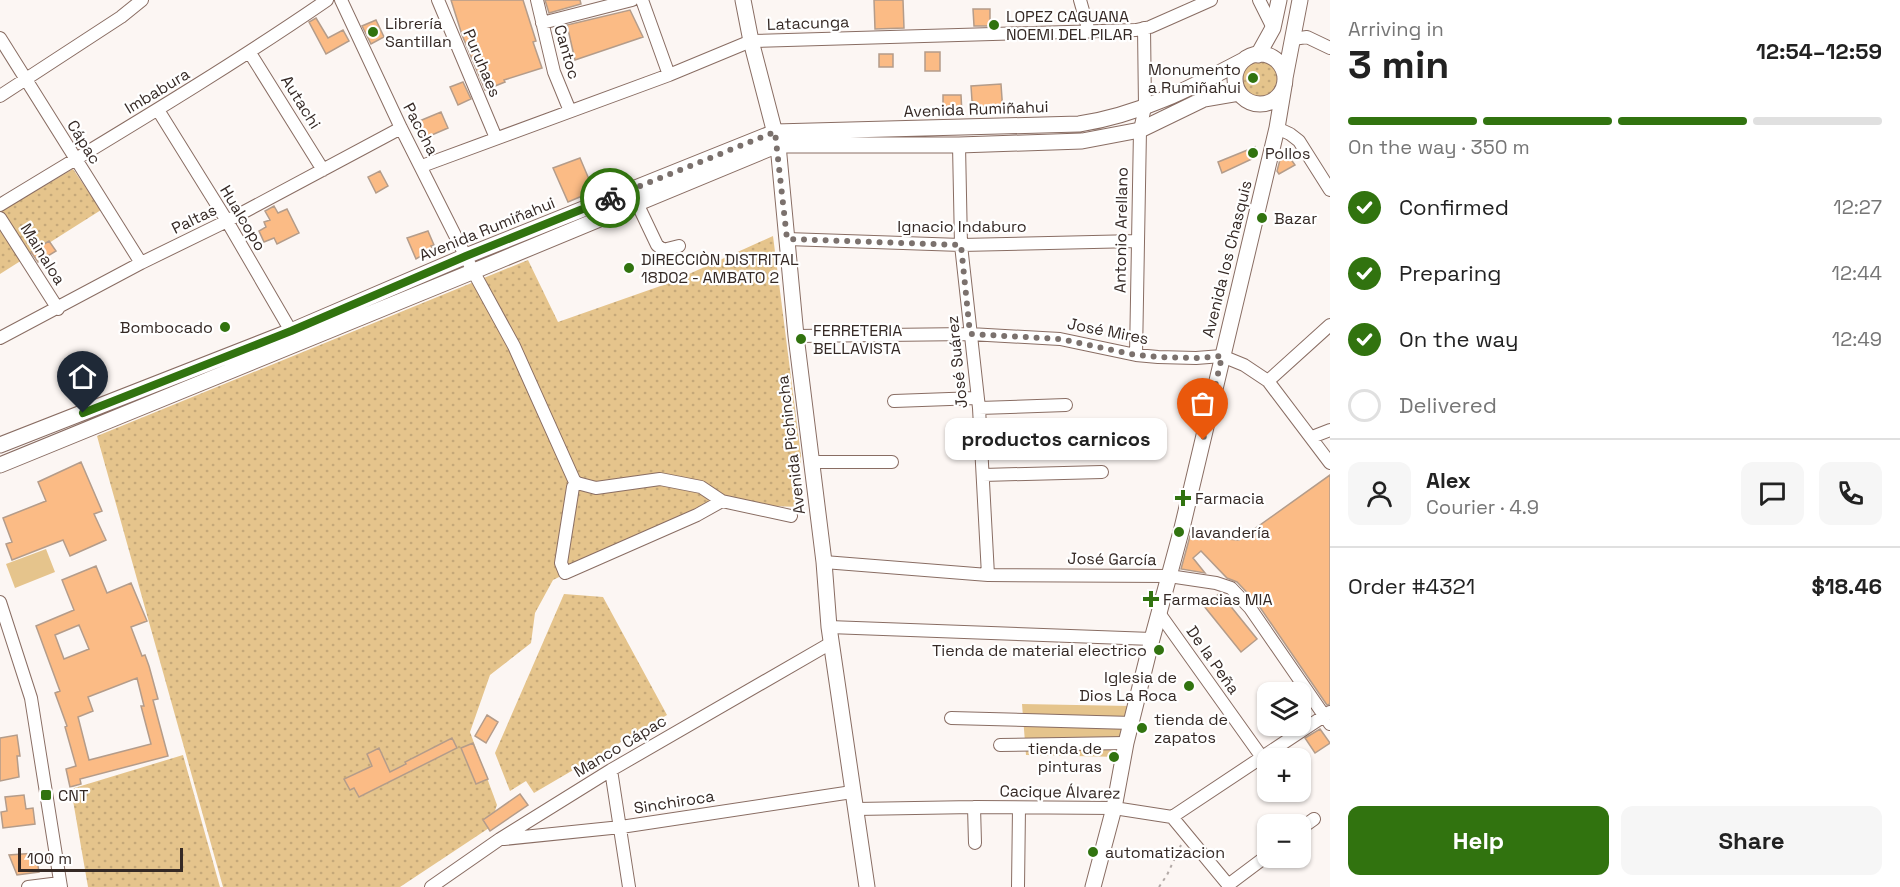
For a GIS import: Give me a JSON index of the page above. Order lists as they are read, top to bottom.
{
  "streets": {
    "main road": ["Avenida Rumiñahui", "Avenida los Chasquis", "Avenida Pichincha"],
    "street": [
      "Latacunga",
      "Cantoc",
      "Puruhaes",
      "Imbabura",
      "Autachi",
      "Paccha",
      "Cápac",
      "Hualcopo",
      "Paltas",
      "Ignacio Indaburo",
      "Antonio Arellano",
      "Mainaloa",
      "José Mires",
      "José Suárez",
      "José García",
      "De la Peña",
      "Manco Cápac",
      "Cacique Álvarez",
      "Sinchiroca"
    ]
  },
  "crossings": [
    ["Latacunga", "Cantoc"],
    ["Latacunga", "Puruhaes"],
    ["Latacunga", "Paccha"],
    ["Latacunga", "Antonio Arellano"],
    ["Latacunga", "Avenida Pichincha"],
    ["Imbabura", "Autachi"],
    ["Imbabura", "Cápac"],
    ["Imbabura", "Hualcopo"],
    ["Autachi", "Paltas"],
    ["Avenida Rumiñahui", "Paccha"],
    ["Avenida Rumiñahui", "Hualcopo"],
    ["Avenida Rumiñahui", "Antonio Arellano"],
    ["Avenida Rumiñahui", "Avenida los Chasquis"],
    ["Avenida Rumiñahui", "José Suárez"],
    ["Avenida Rumiñahui", "Avenida Pichincha"],
    ["Paccha", "Paltas"],
    ["Cápac", "Paltas"],
    ["Hualcopo", "Paltas"],
    ["Paltas", "Mainaloa"],
    ["Ignacio Indaburo", "Antonio Arellano"],
    ["Ignacio Indaburo", "José Suárez"],
    ["Ignacio Indaburo", "Avenida Pichincha"],
    ["Antonio Arellano", "José Mires"],
    ["Avenida los Chasquis", "José Mires"],
    ["Avenida los Chasquis", "José García"],
    ["Avenida los Chasquis", "De la Peña"],
    ["Avenida los Chasquis", "Cacique Álvarez"],
    ["José Mires", "José Suárez"],
    ["José Mires", "Avenida Pichincha"],
    ["José Suárez", "José García"],
    ["Avenida Pichincha", "José García"],
    ["Avenida Pichincha", "Manco Cápac"],
    ["Avenida Pichincha", "Cacique Álvarez"],
    ["Avenida Pichincha", "Sinchiroca"],
    ["Manco Cápac", "Sinchiroca"]
  ],
  "places": {
    "other": [
      "LOPEZ CAGUANA NOEMI DEL PILAR",
      "Librería Santillan",
      "Monumento a Rumiñahui",
      "Pollos",
      "Bazar",
      "DIRECCIÒN DISTRITAL 18D02 - AMBATO 2",
      "Bombocado",
      "FERRETERIA BELLAVISTA",
      "productos carnicos",
      "lavandería",
      "Tienda de material electrico",
      "Iglesia de Dios La Roca",
      "tienda de zapatos",
      "tienda de pinturas",
      "automatizacion"
    ],
    "health": ["Farmacia", "Farmacias MIA"],
    "transit": ["CNT"]
  },
  "scale_bar": "100 m",
  "page": {
    "heading": ["3 min", "Arriving in", "12:54–12:59"],
    "panel": [
      "Alex",
      "Courier · 4.9",
      "Order #4321",
      "$18.46"
    ],
    "bar": "On the way · 350 m",
    "list": [
      ["Confirmed", "12:27"],
      ["Preparing", "12:44"],
      ["On the way", "12:49"],
      "Delivered"
    ],
    "bubble": "productos carnicos",
    "map_buttons": ["+", "−"],
    "buttons": ["Help", "Share"],
    "scale": "100 m"
  }
}
